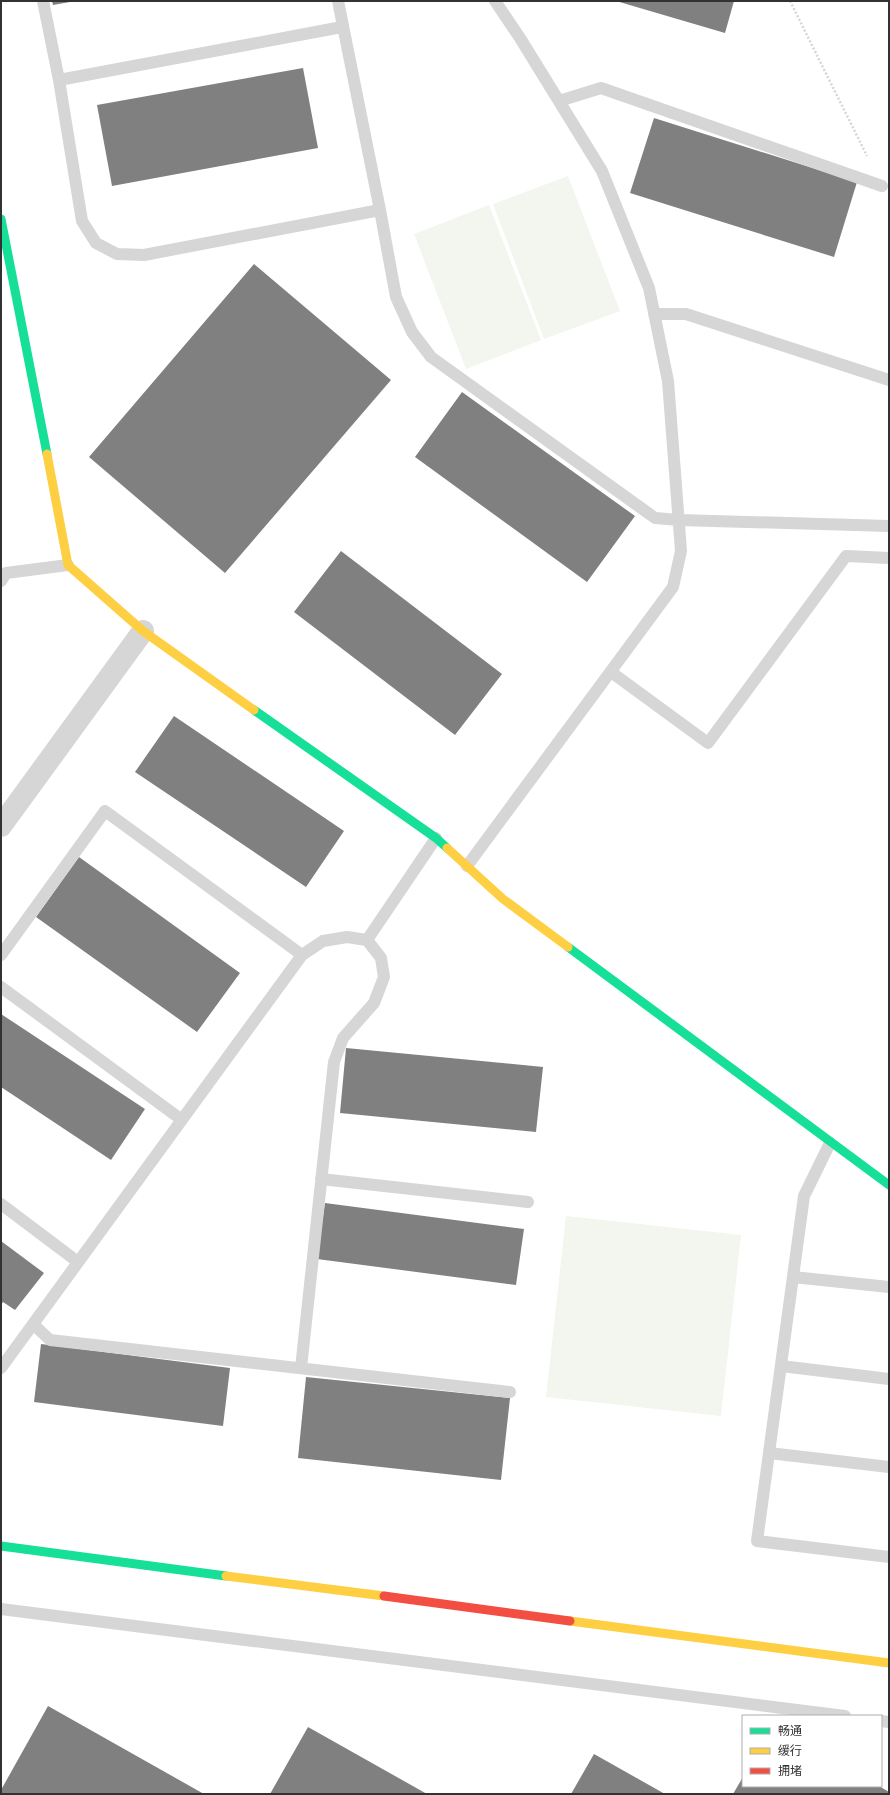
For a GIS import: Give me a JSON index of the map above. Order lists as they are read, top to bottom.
{
  "legend": ["畅通", "缓行", "拥堵"]
}
